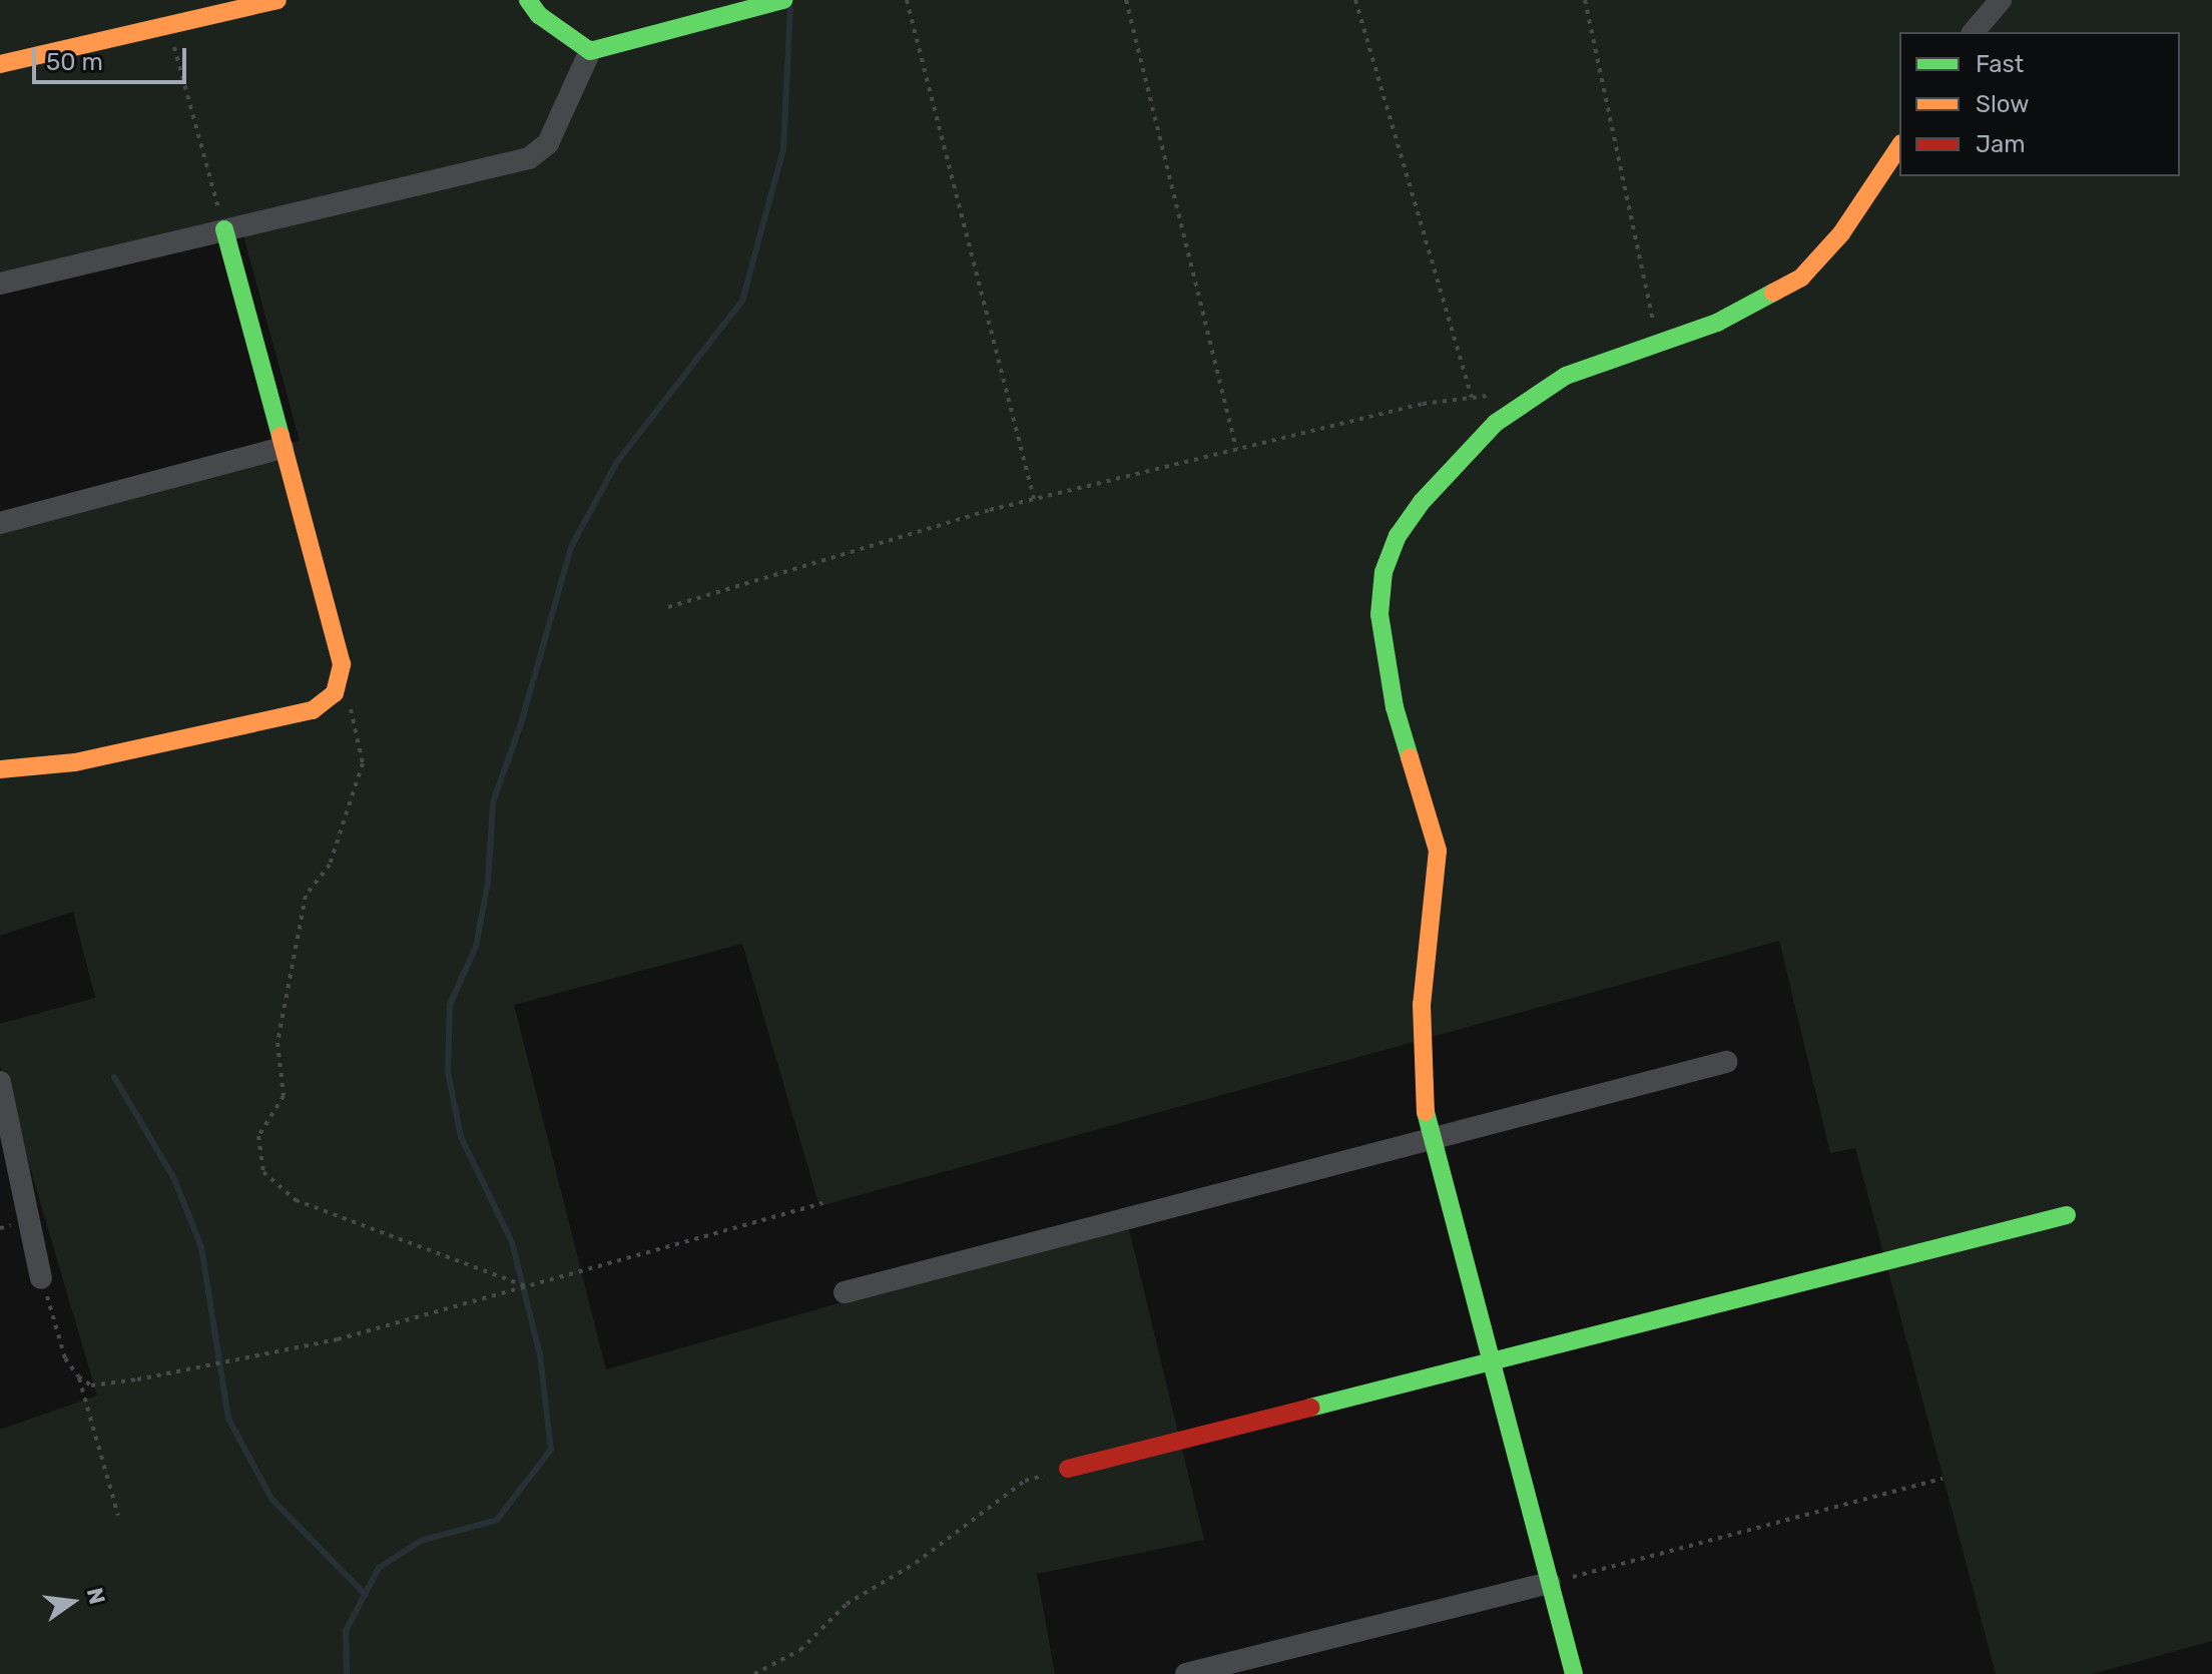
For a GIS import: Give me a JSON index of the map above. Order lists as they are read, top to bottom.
{
  "legend": ["Fast", "Slow", "Jam"],
  "scale_bar": "50 m",
  "north": "right"
}
